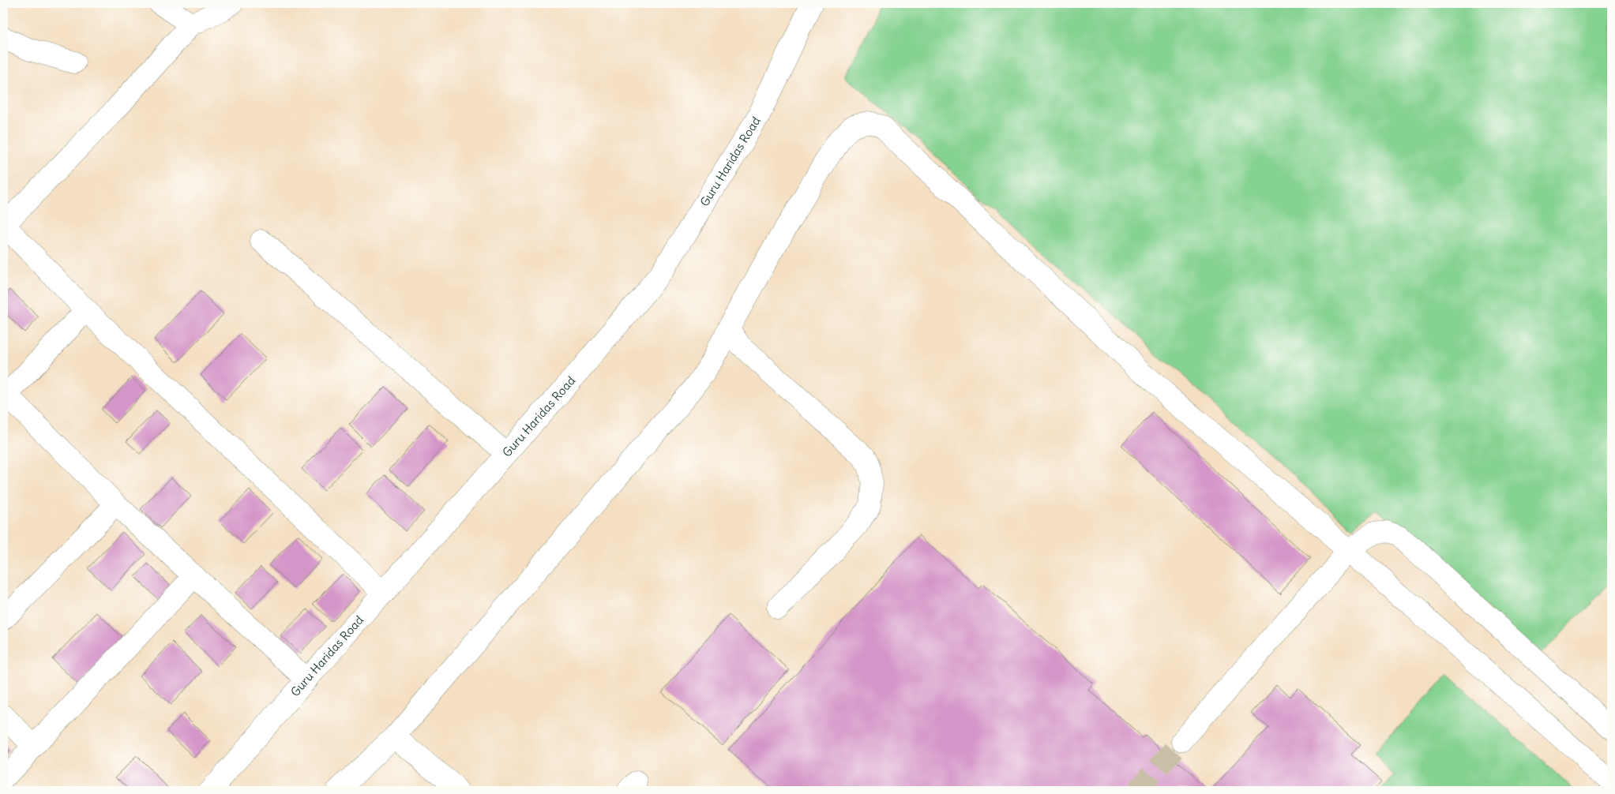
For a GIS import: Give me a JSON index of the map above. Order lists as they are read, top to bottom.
{
  "streets": {
    "street": ["Guru Haridas Road"]
  }
}
